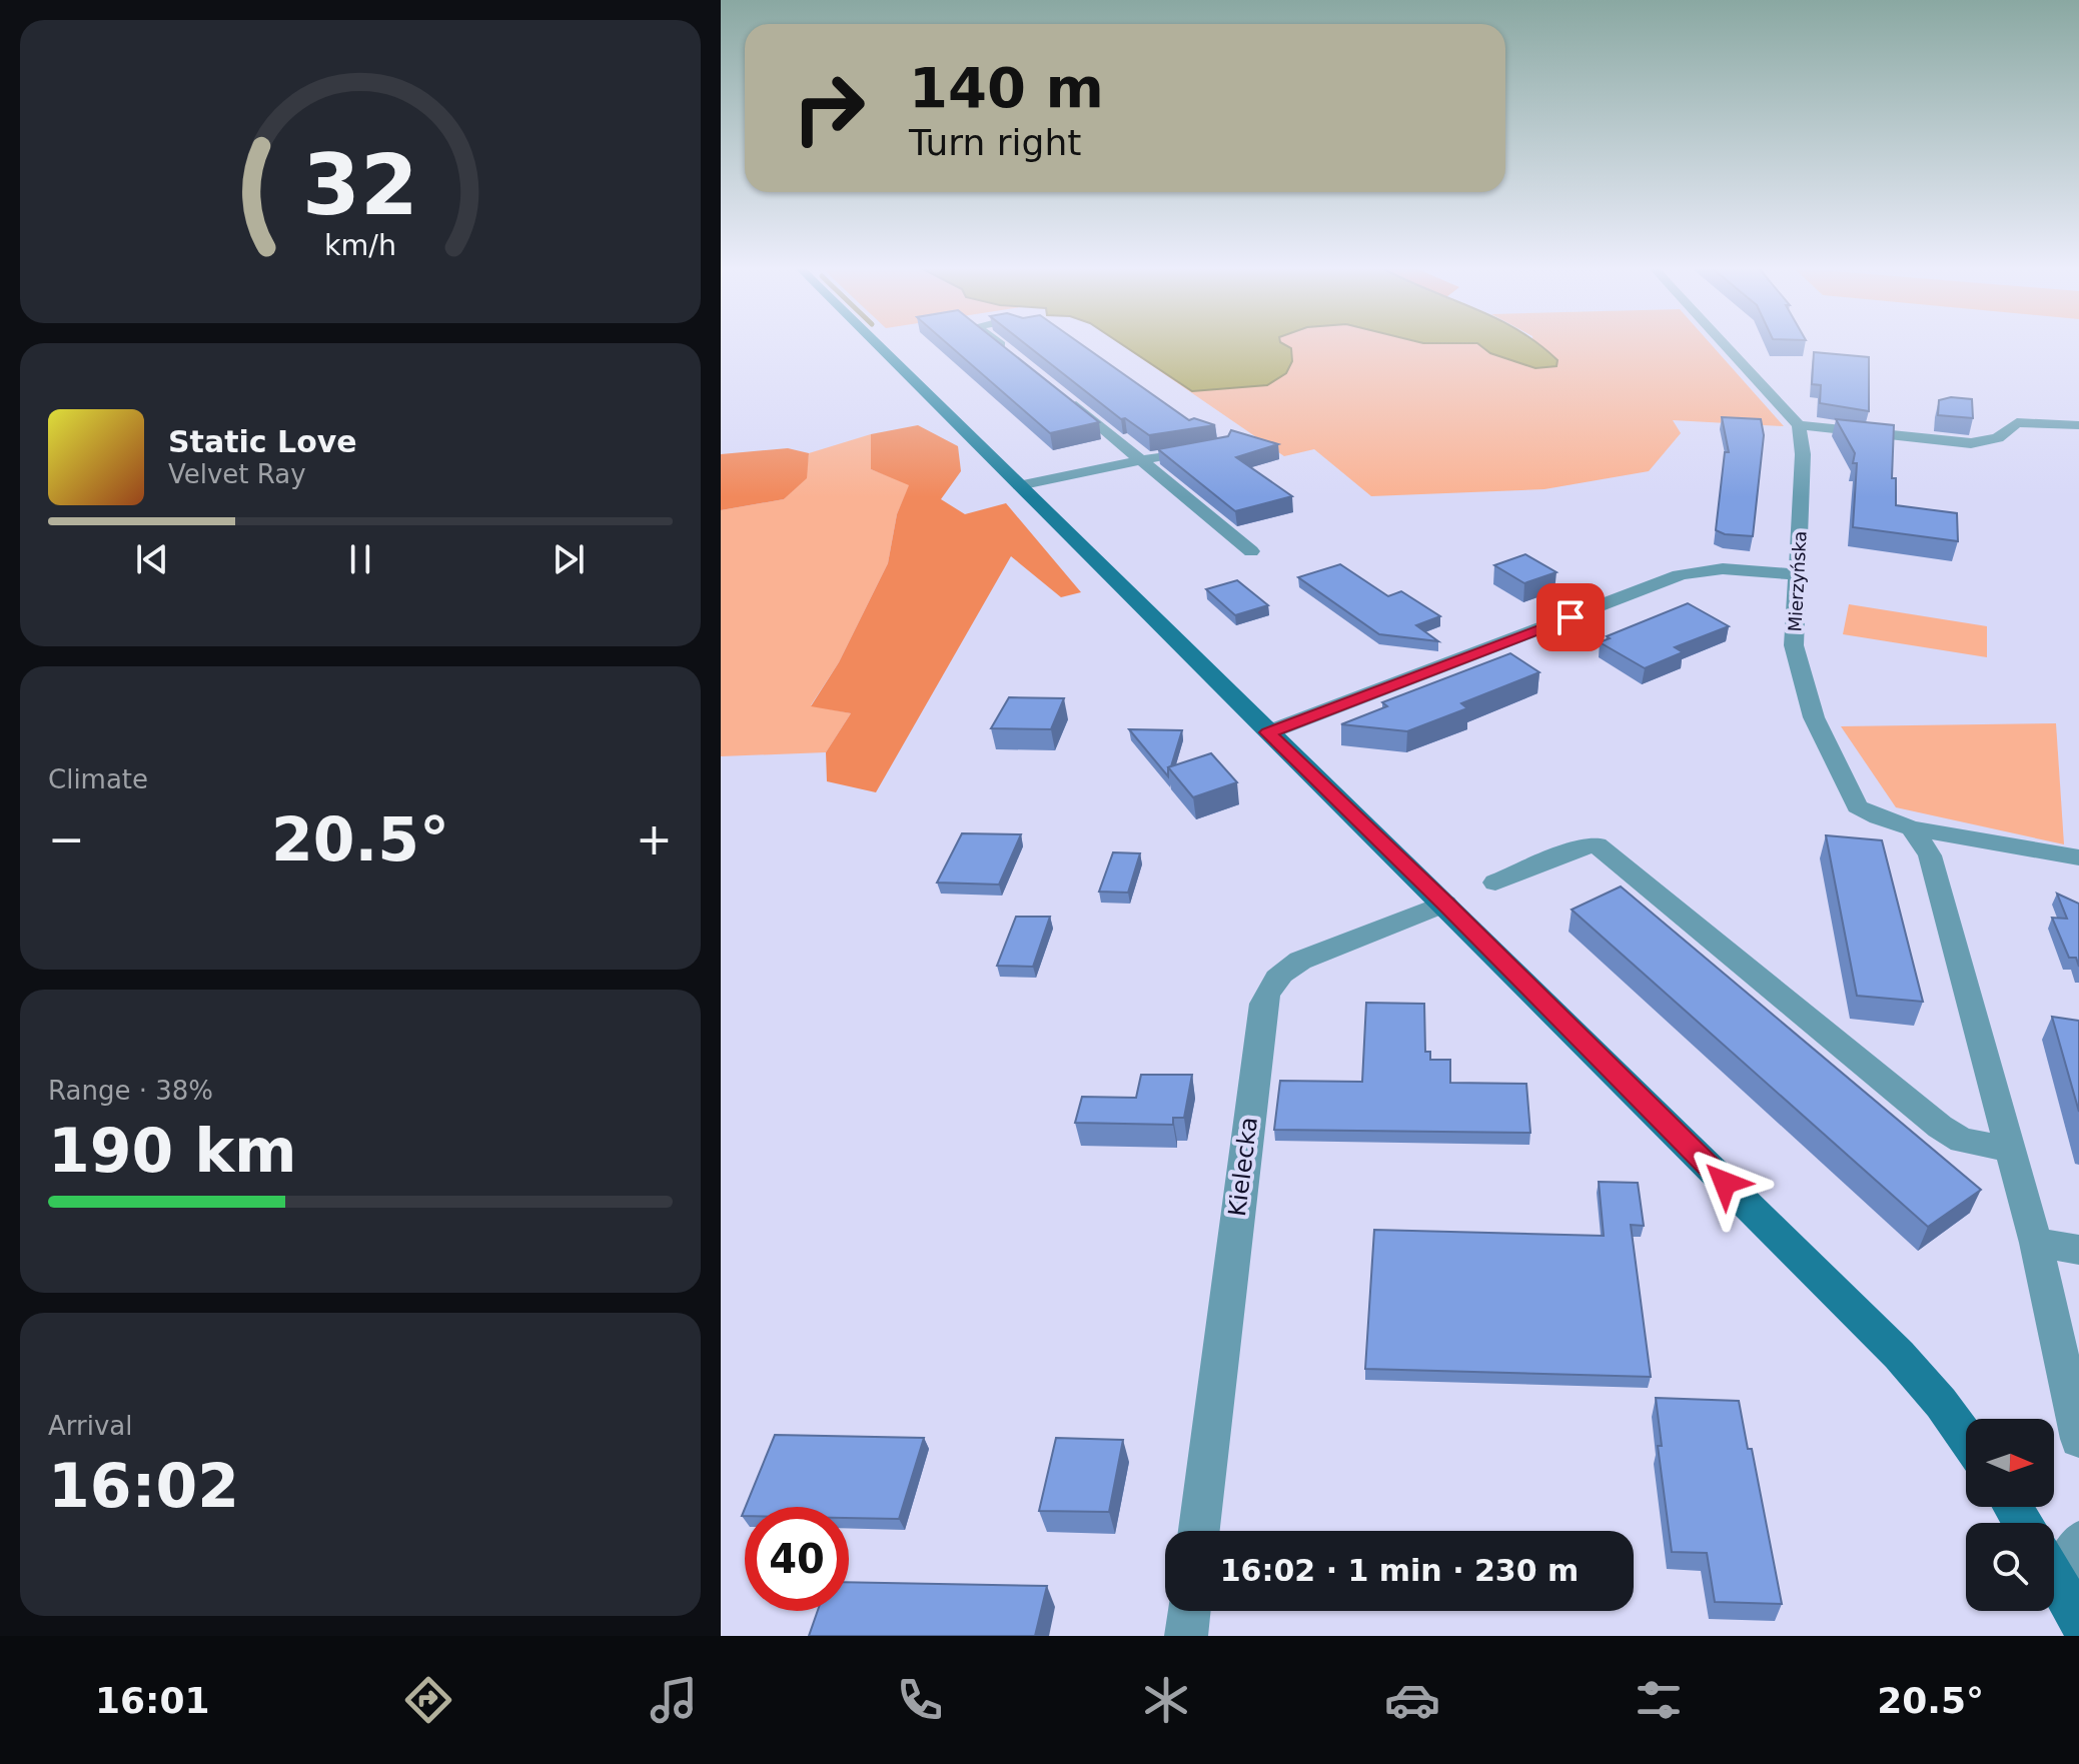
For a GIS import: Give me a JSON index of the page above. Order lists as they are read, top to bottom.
{
  "streets": {
    "street": ["Mierzyńska", "Kielecka"]
  },
  "north": "right",
  "page": {
    "turn": ["140 m", "Turn right"],
    "song": ["Static Love", "Velvet Ray"],
    "tile": [
      "Climate",
      ["Range · 38%", "190 km"],
      ["Arrival", "16:02"]
    ],
    "heat": ["−", "20.5°", "+"],
    "limit": "40",
    "trip": "16:02 · 1 min · 230 m",
    "tabs": ["16:01", "20.5°"],
    "gauge": ["32", "km/h"]
  }
}
